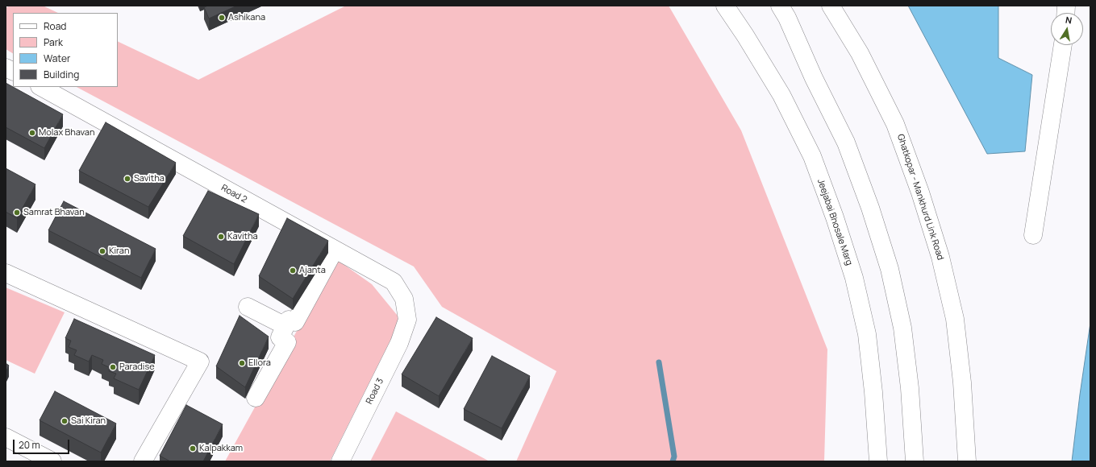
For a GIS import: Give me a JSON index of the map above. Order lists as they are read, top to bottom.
{
  "streets": {
    "main road": [
      "Road 2",
      "Ghatkopar - Mankhurd Link Road",
      "Jeejabai Bhosale Marg",
      "Road 3"
    ]
  },
  "crossings": [
    ["Road 2", "Road 3"]
  ],
  "places": [
    "Ashikana",
    "Molax Bhavan",
    "Savitha",
    "Samrat Bhavan",
    "Kavitha",
    "Kiran",
    "Ajanta",
    "Ellora",
    "Paradise",
    "Sai Kiran",
    "Kalpakkam"
  ],
  "legend": [
    "Road",
    "Park",
    "Water",
    "Building"
  ],
  "scale_bar": "20 m",
  "north": "top"
}
